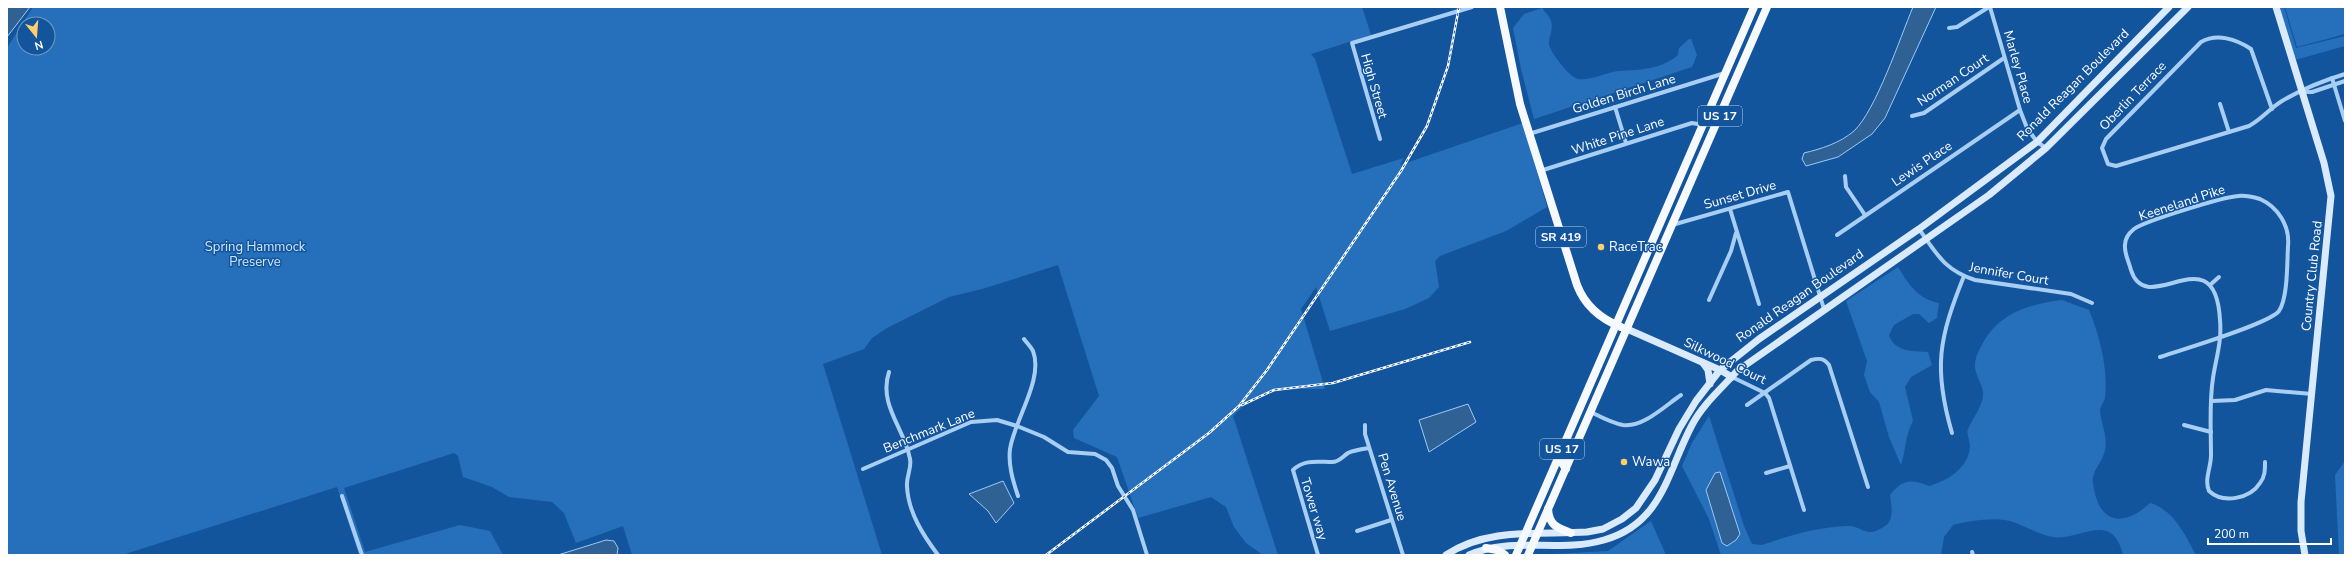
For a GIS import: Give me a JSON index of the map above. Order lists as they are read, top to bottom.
{
  "streets": {
    "main road": [
      "Ronald Reagan Boulevard",
      "US 17",
      "SR 419",
      "Country Club Road",
      "Silkwood Court"
    ],
    "street": [
      "Marley Place",
      "Norman Court",
      "High Street",
      "Golden Birch Lane",
      "Oberlin Terrace",
      "White Pine Lane",
      "Lewis Place",
      "Sunset Drive",
      "Keeneland Pike",
      "Jennifer Court",
      "Benchmark Lane",
      "Pen Avenue",
      "Tower way"
    ]
  },
  "crossings": [
    ["Marley Place", "Norman Court"],
    ["Marley Place", "Ronald Reagan Boulevard"],
    ["Marley Place", "Lewis Place"],
    ["Ronald Reagan Boulevard", "US 17"],
    ["Ronald Reagan Boulevard", "Sunset Drive"],
    ["Ronald Reagan Boulevard", "Jennifer Court"],
    ["Ronald Reagan Boulevard", "Silkwood Court"],
    ["Golden Birch Lane", "US 17"],
    ["Golden Birch Lane", "SR 419"],
    ["Oberlin Terrace", "Country Club Road"],
    ["US 17", "White Pine Lane"],
    ["US 17", "Sunset Drive"],
    ["US 17", "SR 419"],
    ["US 17", "Silkwood Court"],
    ["White Pine Lane", "SR 419"],
    ["SR 419", "Silkwood Court"],
    ["Pen Avenue", "Tower way"]
  ],
  "parks": ["Spring Hammock Preserve"],
  "places": ["RaceTrac", "Wawa"],
  "scale_bar": "200 m",
  "north": "bottom"
}
